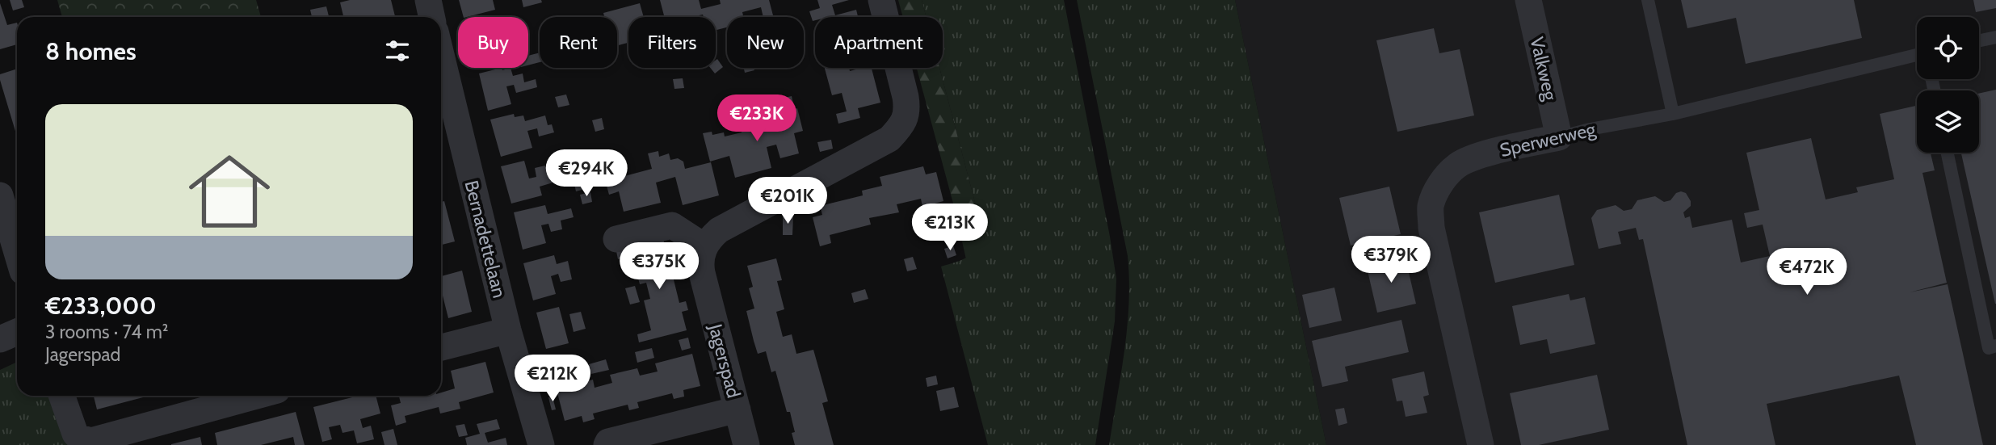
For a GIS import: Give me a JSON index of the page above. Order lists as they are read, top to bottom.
{
  "streets": {
    "street": [
      "Valkweg",
      "Sperwerweg",
      "Bernadettelaan",
      "Jagerspad"
    ]
  },
  "crossings": [
    ["Valkweg", "Sperwerweg"]
  ],
  "page": {
    "chip": [
      "Buy",
      "Rent",
      "Filters",
      "New",
      "Apartment"
    ],
    "heading": "8 homes",
    "list": [
      {
        "name": "€233,000",
        "note": "3 rooms · 74 m² · Jagerspad"
      }
    ],
    "price": [
      "€233K",
      "€294K",
      "€201K",
      "€213K",
      "€379K",
      "€375K",
      "€472K",
      "€212K"
    ]
  }
}
